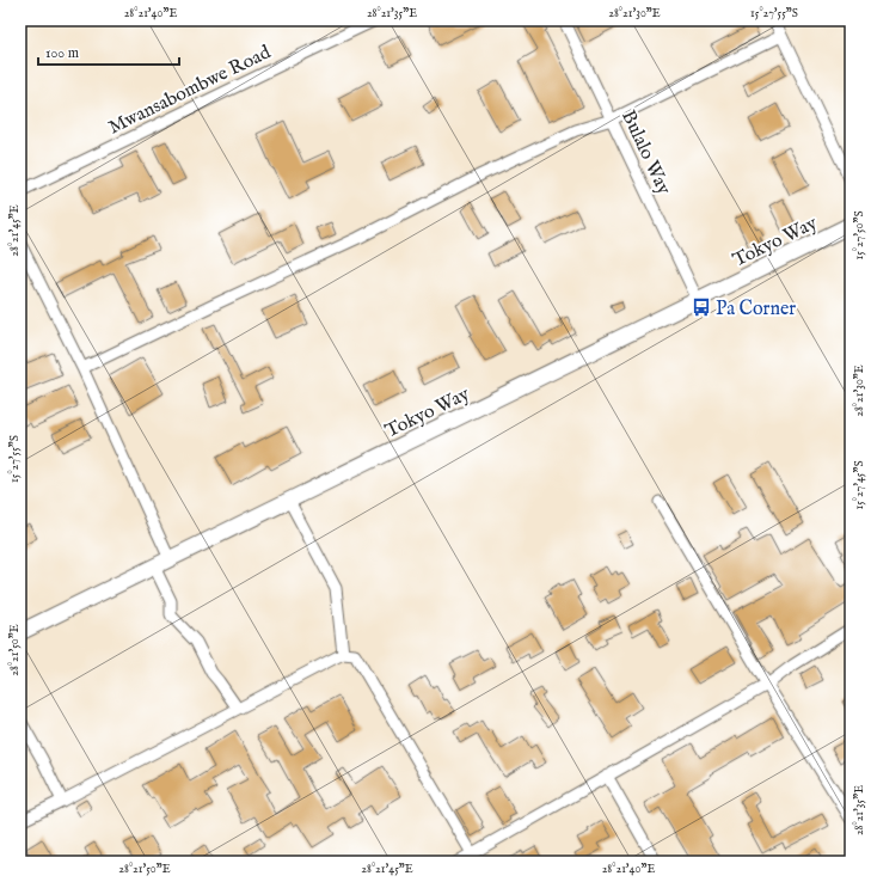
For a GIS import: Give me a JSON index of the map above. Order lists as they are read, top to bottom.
{
  "streets": {
    "street": ["Mwansabombwe Road", "Bulalo Way", "Tokyo Way"]
  },
  "crossings": [
    ["Bulalo Way", "Tokyo Way"]
  ],
  "places": {
    "bus stop": ["Pa Corner"]
  },
  "scale_bar": "100 m",
  "coordinates": [
    "28°21'40\"E",
    "28°21'35\"E",
    "28°21'30\"E",
    "15°27'55\"S",
    "28°21'45\"E",
    "15°27'50\"S",
    "15°27'45\"S",
    "28°21'50\"E"
  ]
}
